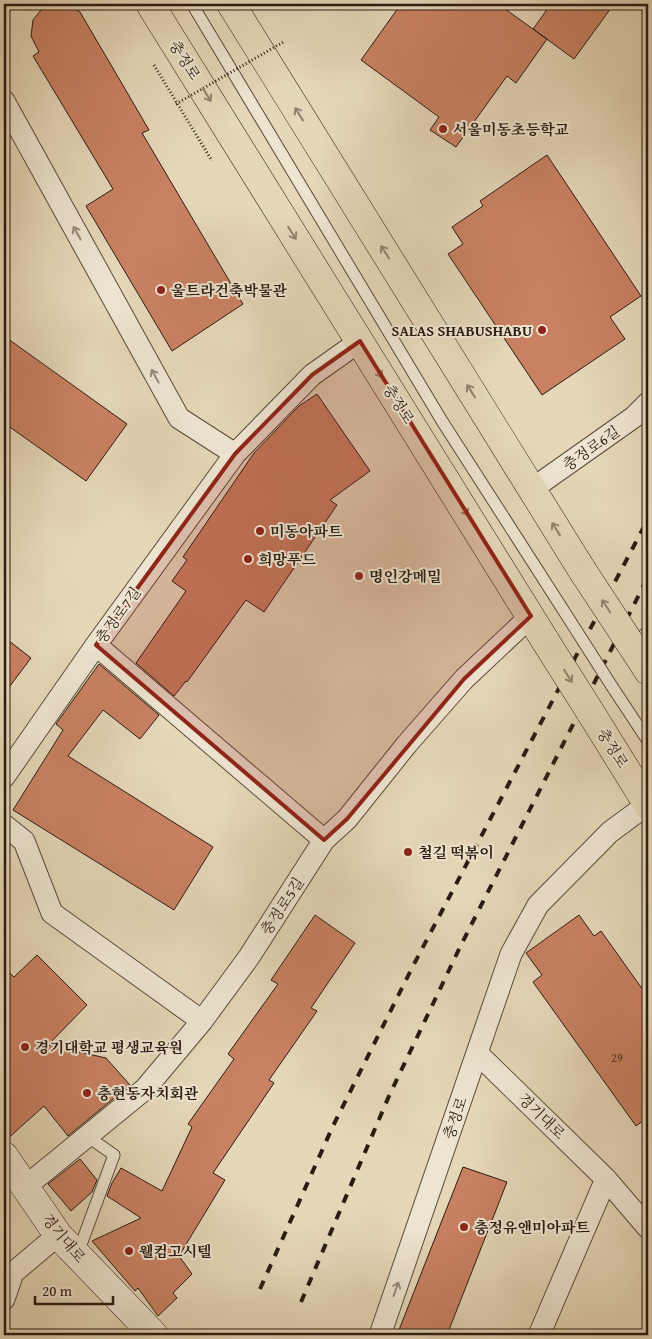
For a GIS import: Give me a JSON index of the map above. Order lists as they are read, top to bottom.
{
  "streets": {
    "main road": ["충정로", "경기대로"],
    "street": ["충정로6길", "충정로7길", "충정로5길"]
  },
  "crossings": [
    ["충정로", "충정로7길"],
    ["충정로", "충정로5길"],
    ["충정로", "경기대로"],
    ["충정로5길", "경기대로"]
  ],
  "places": [
    "서울미동초등학교",
    "울트라건축박물관",
    "SALAS SHABUSHABU",
    "미동아파트",
    "희망푸드",
    "명인강메밀",
    "철길 떡볶이",
    "경기대학교 평생교육원",
    "충현동자치회관",
    "충정유앤미아파트",
    "웰컴고시텔"
  ],
  "house_numbers": ["29"],
  "scale_bar": "20 m"
}
